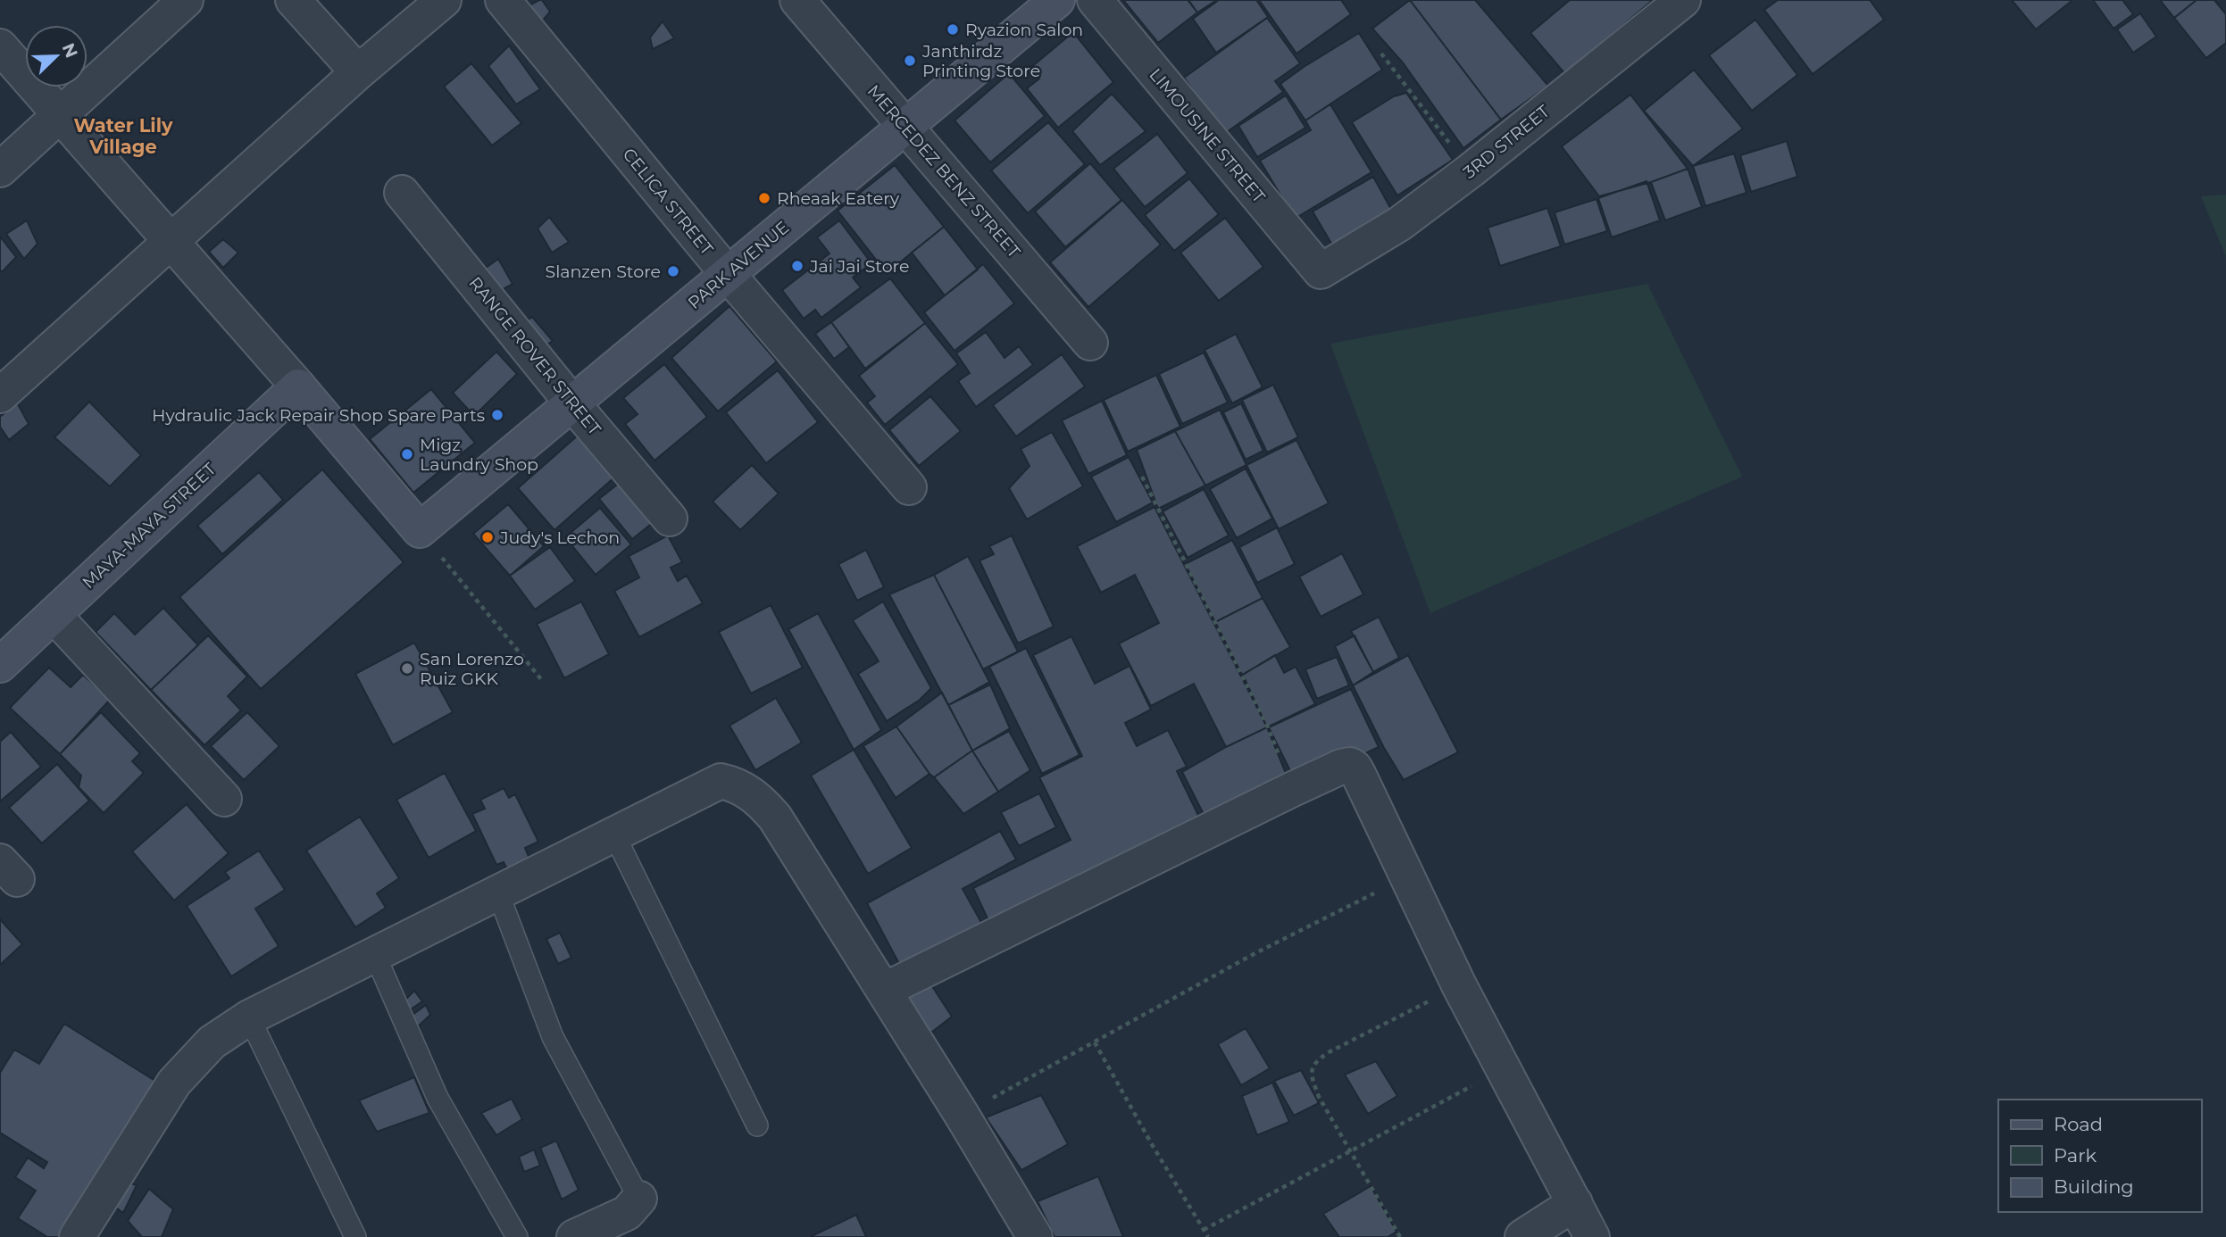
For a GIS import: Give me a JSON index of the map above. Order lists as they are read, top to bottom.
{
  "streets": {
    "street": [
      "LIMOUSINE STREET",
      "3RD STREET",
      "MERCEDEZ BENZ STREET",
      "CELICA STREET",
      "PARK AVENUE",
      "RANGE ROVER STREET",
      "MAYA-MAYA STREET"
    ]
  },
  "crossings": [
    ["LIMOUSINE STREET", "3RD STREET"],
    ["MERCEDEZ BENZ STREET", "PARK AVENUE"],
    ["CELICA STREET", "PARK AVENUE"],
    ["PARK AVENUE", "RANGE ROVER STREET"]
  ],
  "districts": ["Water Lily Village"],
  "places": [
    "Ryazion Salon",
    "Janthirdz Printing Store",
    "Rheaak Eatery",
    "Jai Jai Store",
    "Slanzen Store",
    "Hydraulic Jack Repair Shop Spare Parts",
    "Migz Laundry Shop",
    "Judy's Lechon",
    "San Lorenzo Ruiz GKK"
  ],
  "legend": ["Road", "Park", "Building"],
  "north": "top right"
}
